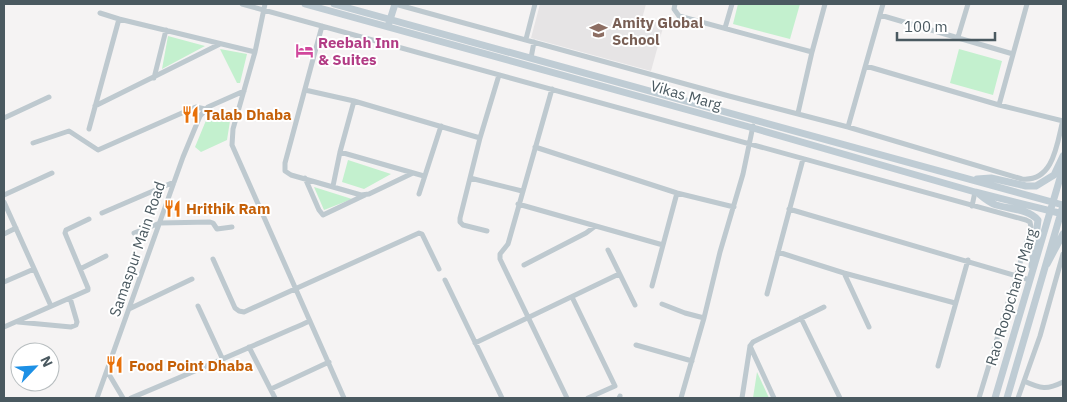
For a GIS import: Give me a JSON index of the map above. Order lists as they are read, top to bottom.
{
  "streets": {
    "main road": ["Vikas Marg", "Rao Roopchand Marg"],
    "street": ["Samaspur Main Road"]
  },
  "crossings": [
    ["Vikas Marg", "Rao Roopchand Marg"]
  ],
  "places": {
    "school or university": ["Amity Global School"],
    "hotel": ["Reebah Inn & Suites"],
    "restaurant": ["Talab Dhaba", "Hrithik Ram", "Food Point Dhaba"]
  },
  "scale_bar": "100 m",
  "north": "top right"
}
